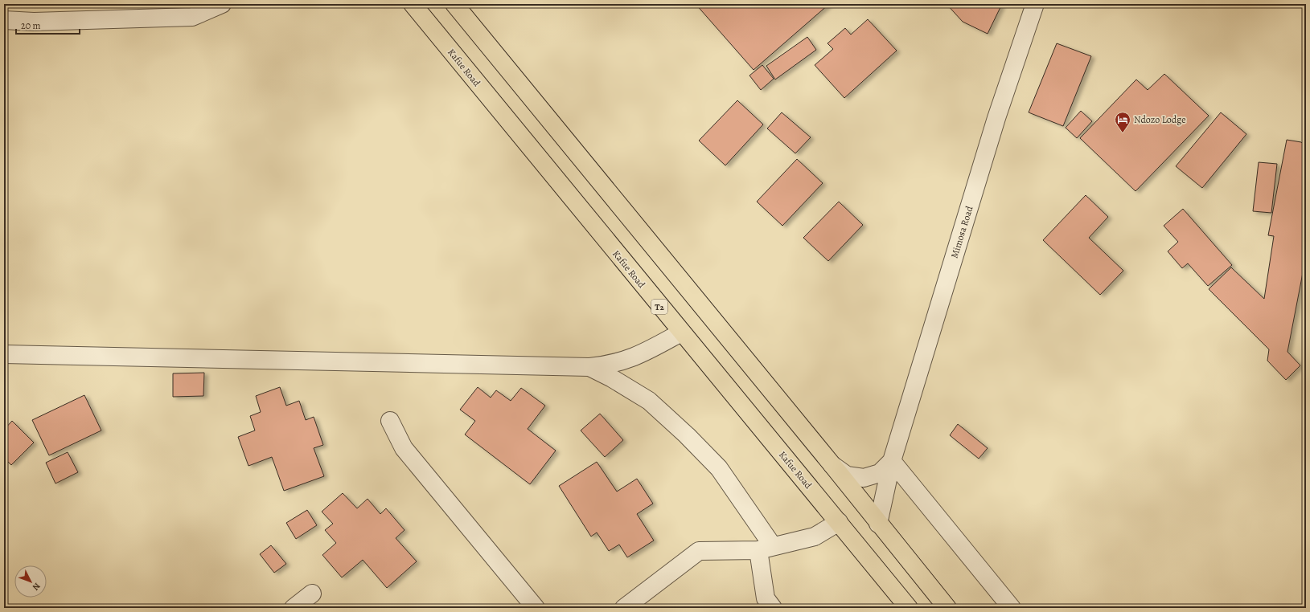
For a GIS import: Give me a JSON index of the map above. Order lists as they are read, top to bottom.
{
  "streets": {
    "highway": ["Kafue Road", "T2"],
    "street": ["Mimosa Road"]
  },
  "places": {
    "hotel": ["Ndozo Lodge"]
  },
  "scale_bar": "20 m",
  "north": "bottom right"
}
